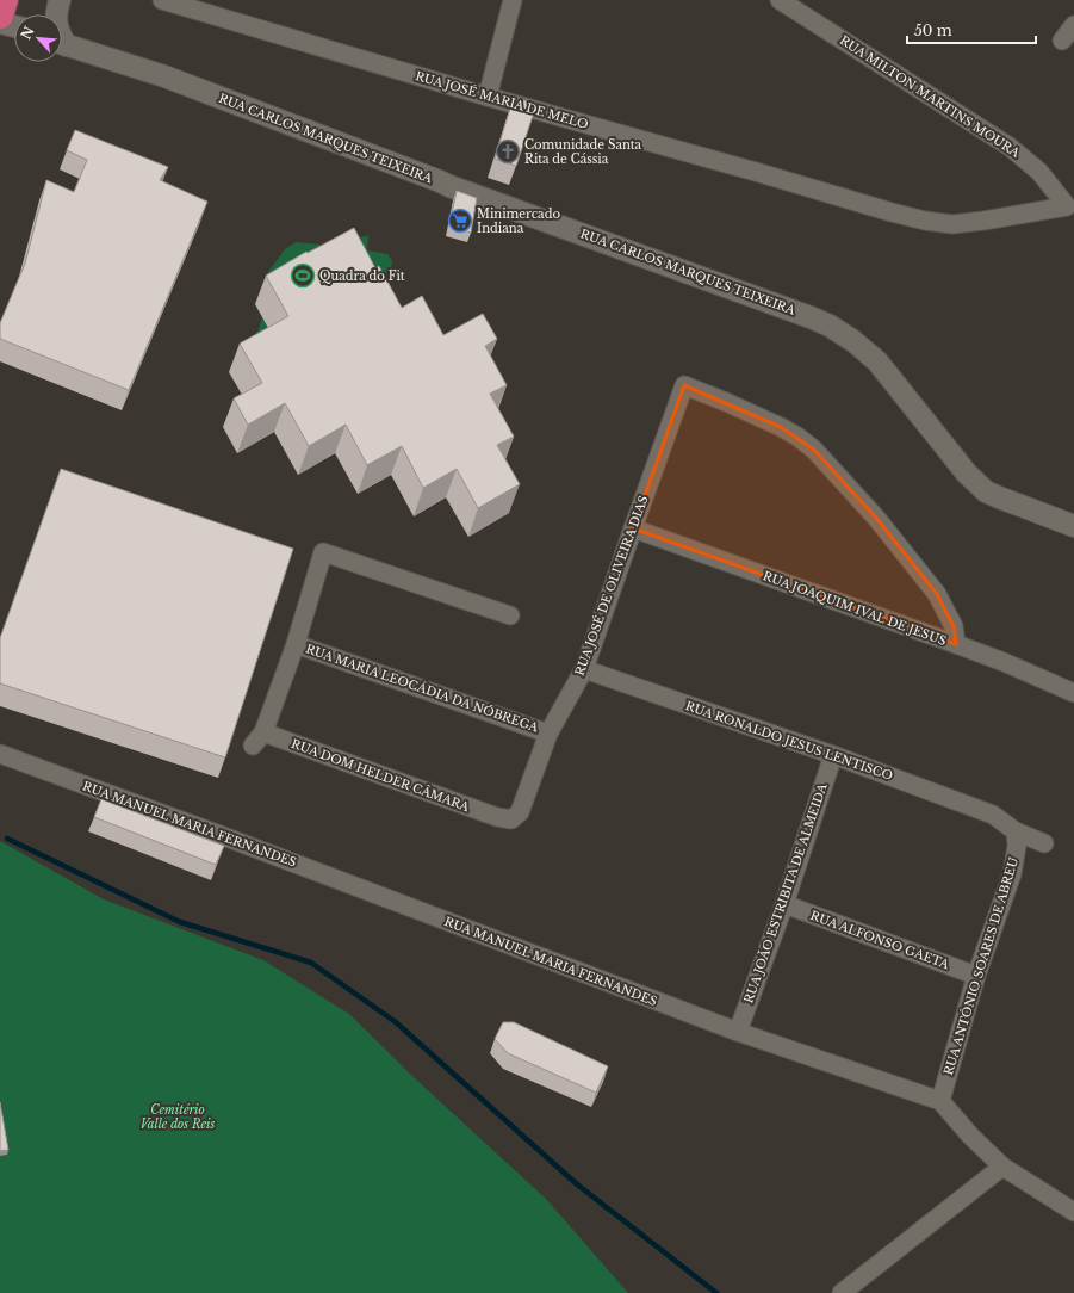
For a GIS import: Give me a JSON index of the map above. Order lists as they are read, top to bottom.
{
  "streets": {
    "street": [
      "RUA MILTON MARTINS MOURA",
      "RUA JOSÉ MARIA DE MELO",
      "RUA CARLOS MARQUES TEIXEIRA",
      "RUA JOSÉ DE OLIVEIRA DIAS",
      "RUA JOAQUIM IVAL DE JESUS",
      "RUA MARIA LEOCÁDIA DA NÓBREGA",
      "RUA RONALDO JESUS LENTISCO",
      "RUA DOM HELDER CÂMARA",
      "RUA MANUEL MARIA FERNANDES",
      "RUA JOÃO ESTRIBITA DE ALMEIDA",
      "RUA ALFONSO GAETA",
      "RUA ANTÔNIO SOARES DE ABREU"
    ]
  },
  "crossings": [
    ["RUA MILTON MARTINS MOURA", "RUA JOSÉ MARIA DE MELO"],
    ["RUA JOSÉ DE OLIVEIRA DIAS", "RUA JOAQUIM IVAL DE JESUS"],
    ["RUA JOSÉ DE OLIVEIRA DIAS", "RUA MARIA LEOCÁDIA DA NÓBREGA"],
    ["RUA JOSÉ DE OLIVEIRA DIAS", "RUA RONALDO JESUS LENTISCO"],
    ["RUA JOSÉ DE OLIVEIRA DIAS", "RUA DOM HELDER CÂMARA"],
    ["RUA MARIA LEOCÁDIA DA NÓBREGA", "RUA DOM HELDER CÂMARA"],
    ["RUA RONALDO JESUS LENTISCO", "RUA JOÃO ESTRIBITA DE ALMEIDA"],
    ["RUA RONALDO JESUS LENTISCO", "RUA ANTÔNIO SOARES DE ABREU"],
    ["RUA MANUEL MARIA FERNANDES", "RUA JOÃO ESTRIBITA DE ALMEIDA"],
    ["RUA MANUEL MARIA FERNANDES", "RUA ANTÔNIO SOARES DE ABREU"],
    ["RUA JOÃO ESTRIBITA DE ALMEIDA", "RUA ALFONSO GAETA"],
    ["RUA ALFONSO GAETA", "RUA ANTÔNIO SOARES DE ABREU"]
  ],
  "parks": ["Cemitério Valle dos Reis"],
  "places": {
    "church": ["Comunidade Santa Rita de Cássia"],
    "supermarket": ["Minimercado Indiana"],
    "sports": ["Quadra do Fit"]
  },
  "scale_bar": "50 m",
  "north": "top left"
}
